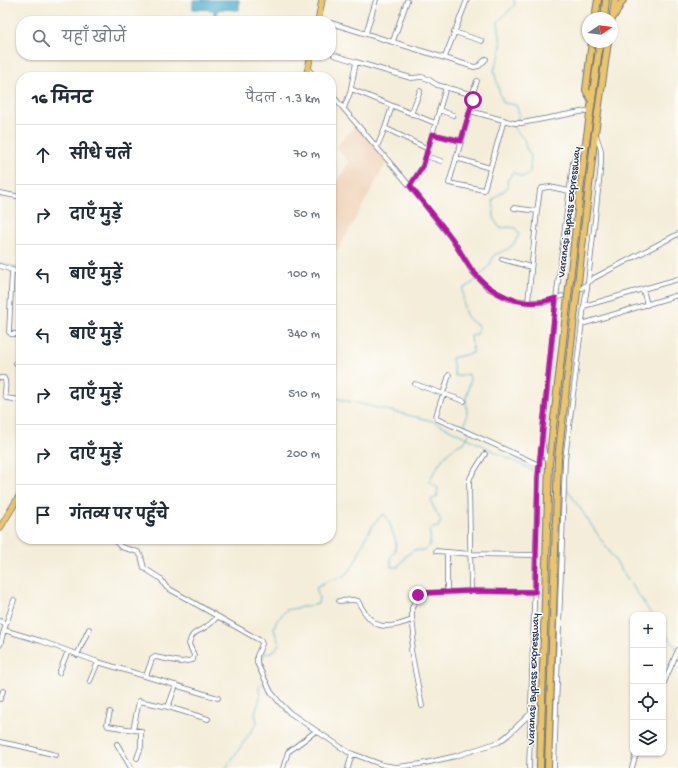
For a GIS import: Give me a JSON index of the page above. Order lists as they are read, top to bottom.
{
  "streets": {
    "highway": ["Varanasi Bypass Expressway"]
  },
  "north": "right",
  "page": {
    "search": "यहाँ खोजें",
    "heading": ["16 मिनट", "पैदल · 1.3 km"],
    "list": [
      ["सीधे चलें", "70 m"],
      ["दाएँ मुड़ें", "50 m"],
      ["बाएँ मुड़ें", "100 m"],
      ["बाएँ मुड़ें", "340 m"],
      ["दाएँ मुड़ें", "510 m"],
      ["दाएँ मुड़ें", "200 m"],
      "गंतव्य पर पहुँचे"
    ],
    "map_buttons": ["+", "−"]
  }
}
